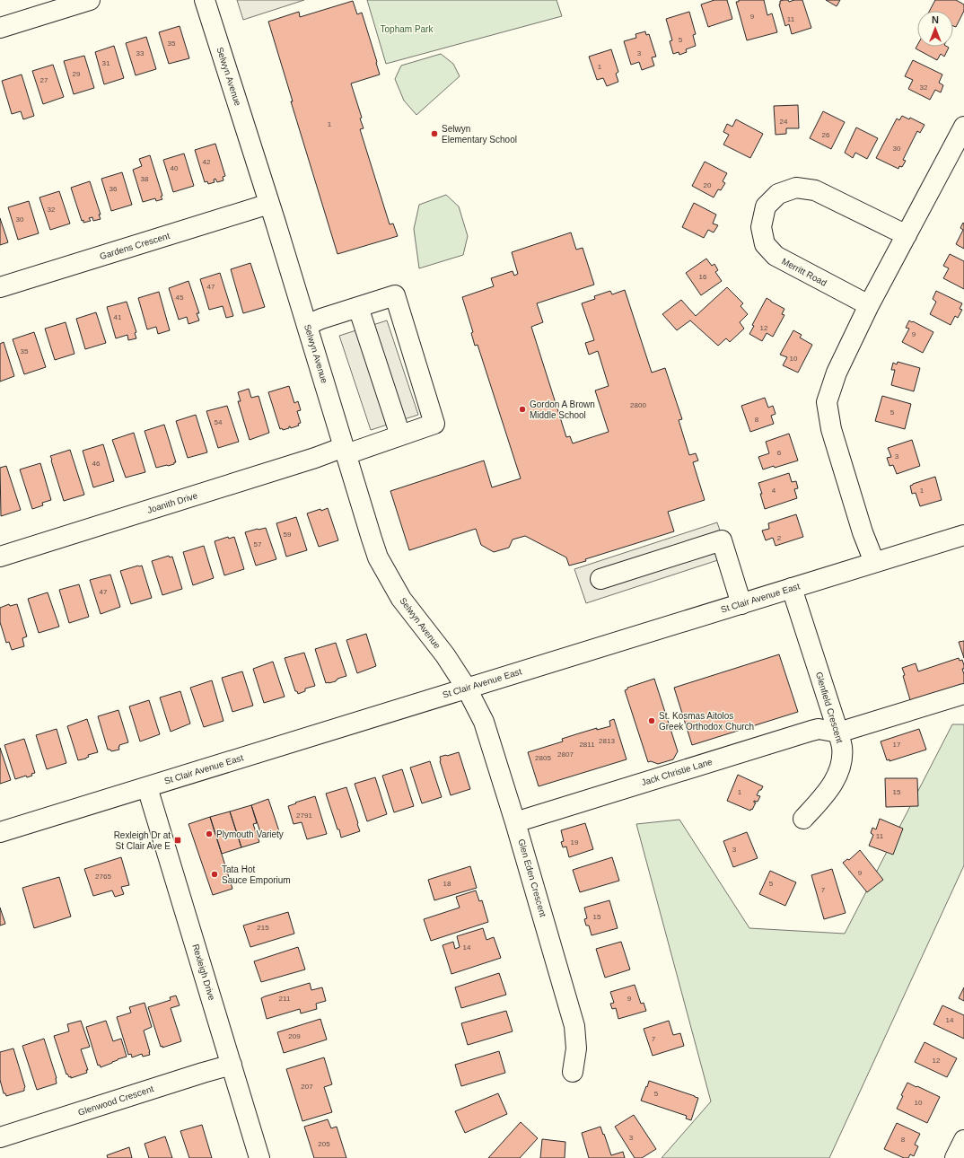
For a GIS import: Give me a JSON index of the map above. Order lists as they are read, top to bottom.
{
  "streets": {
    "street": [
      "Selwyn Avenue",
      "Gardens Crescent",
      "Merritt Road",
      "Joanith Drive",
      "St Clair Avenue East",
      "Glenfield Crescent",
      "Jack Christie Lane",
      "Glen Eden Crescent",
      "Rexleigh Drive",
      "Glenwood Crescent"
    ]
  },
  "crossings": [
    ["Selwyn Avenue", "Gardens Crescent"],
    ["Selwyn Avenue", "Joanith Drive"],
    ["Selwyn Avenue", "St Clair Avenue East"],
    ["Selwyn Avenue", "Glen Eden Crescent"],
    ["St Clair Avenue East", "Glenfield Crescent"],
    ["St Clair Avenue East", "Glen Eden Crescent"],
    ["St Clair Avenue East", "Rexleigh Drive"],
    ["Glenfield Crescent", "Jack Christie Lane"],
    ["Jack Christie Lane", "Glen Eden Crescent"],
    ["Rexleigh Drive", "Glenwood Crescent"]
  ],
  "parks": ["Topham Park"],
  "places": {
    "other": [
      "Selwyn Elementary School",
      "Gordon A Brown Middle School",
      "St. Kosmas Aitolos Greek Orthodox Church",
      "Plymouth Variety",
      "Tata Hot Sauce Emporium"
    ],
    "transit": ["Rexleigh Dr at St Clair Ave E"]
  },
  "house_numbers": [
    "9",
    "11",
    "5",
    "35",
    "33",
    "3",
    "31",
    "1",
    "29",
    "27",
    "32",
    "24",
    "1",
    "26",
    "30",
    "42",
    "40",
    "38",
    "20",
    "36",
    "32",
    "30",
    "16",
    "47",
    "45",
    "41",
    "12",
    "9",
    "35",
    "10",
    "2800",
    "5",
    "8",
    "54",
    "6",
    "3",
    "46",
    "4",
    "1",
    "59",
    "2",
    "57",
    "47",
    "2813",
    "2811",
    "17",
    "2807",
    "2805",
    "1",
    "15",
    "2791",
    "11",
    "19",
    "3",
    "9",
    "2765",
    "18",
    "5",
    "7",
    "15",
    "215",
    "14",
    "211",
    "9",
    "14",
    "209",
    "7",
    "12",
    "207",
    "5",
    "10",
    "3",
    "8",
    "205"
  ],
  "north": "top"
}
